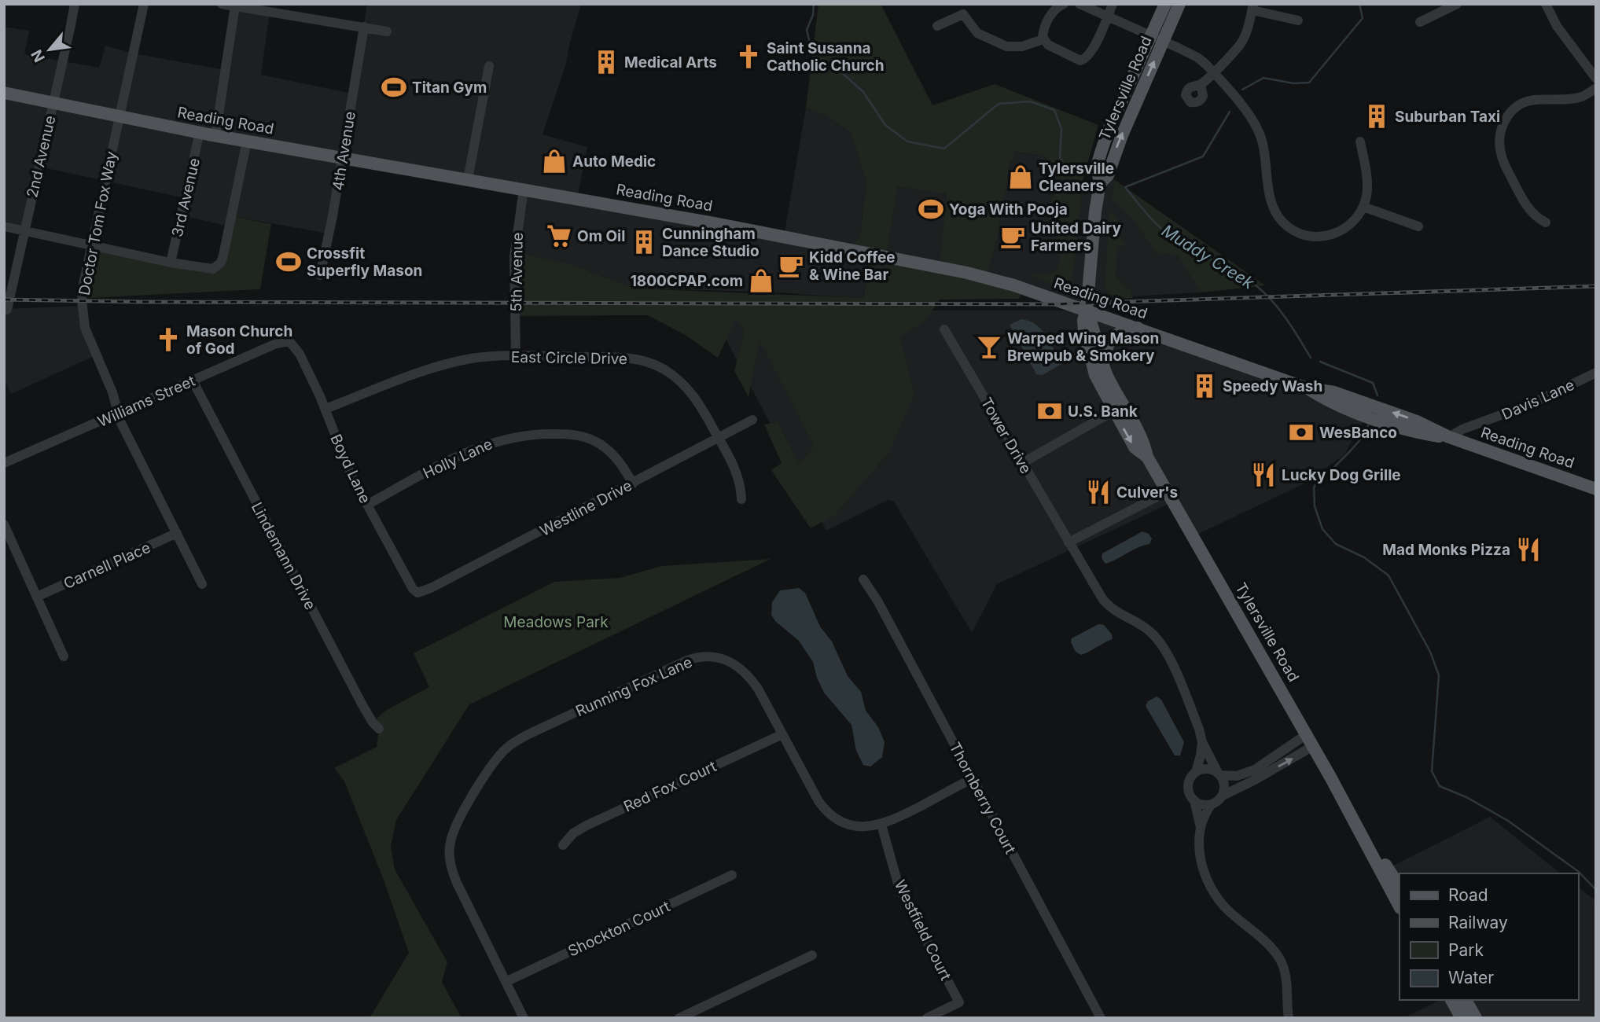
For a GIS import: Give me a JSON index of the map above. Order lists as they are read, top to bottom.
{
  "streets": {
    "main road": ["Tylersville Road", "Reading Road"],
    "street": [
      "4th Avenue",
      "2nd Avenue",
      "3rd Avenue",
      "Doctor Tom Fox Way",
      "5th Avenue",
      "East Circle Drive",
      "Davis Lane",
      "Williams Street",
      "Tower Drive",
      "Holly Lane",
      "Boyd Lane",
      "Westline Drive",
      "Lindemann Drive",
      "Carnell Place",
      "Running Fox Lane",
      "Red Fox Court",
      "Thornberry Court",
      "Shockton Court",
      "Westfield Court"
    ]
  },
  "crossings": [
    ["Tylersville Road", "Reading Road"],
    ["Reading Road", "4th Avenue"],
    ["Reading Road", "2nd Avenue"],
    ["Reading Road", "3rd Avenue"],
    ["Reading Road", "Doctor Tom Fox Way"],
    ["Reading Road", "5th Avenue"],
    ["Reading Road", "Davis Lane"],
    ["Doctor Tom Fox Way", "Williams Street"],
    ["Doctor Tom Fox Way", "Carnell Place"],
    ["5th Avenue", "East Circle Drive"],
    ["East Circle Drive", "Boyd Lane"],
    ["East Circle Drive", "Westline Drive"],
    ["Williams Street", "Boyd Lane"],
    ["Williams Street", "Lindemann Drive"],
    ["Holly Lane", "Boyd Lane"],
    ["Holly Lane", "Westline Drive"],
    ["Boyd Lane", "Westline Drive"],
    ["Running Fox Lane", "Red Fox Court"],
    ["Running Fox Lane", "Thornberry Court"],
    ["Running Fox Lane", "Shockton Court"],
    ["Running Fox Lane", "Westfield Court"]
  ],
  "water": ["Muddy Creek"],
  "parks": ["Meadows Park"],
  "places": {
    "church": ["Saint Susanna Catholic Church", "Mason Church of God"],
    "building": [
      "Medical Arts",
      "Suburban Taxi",
      "Cunningham Dance Studio",
      "Speedy Wash"
    ],
    "sports": ["Titan Gym", "Yoga With Pooja", "Crossfit Superfly Mason"],
    "shop": ["Auto Medic", "Tylersville Cleaners", "1800CPAP.com"],
    "supermarket": ["Om Oil"],
    "cafe": ["United Dairy Farmers", "Kidd Coffee & Wine Bar"],
    "bar": ["Warped Wing Mason Brewpub & Smokery"],
    "bank": ["U.S. Bank", "WesBanco"],
    "restaurant": ["Lucky Dog Grille", "Culver's", "Mad Monks Pizza"]
  },
  "legend": [
    "Road",
    "Railway",
    "Park",
    "Water"
  ],
  "north": "bottom left"
}
